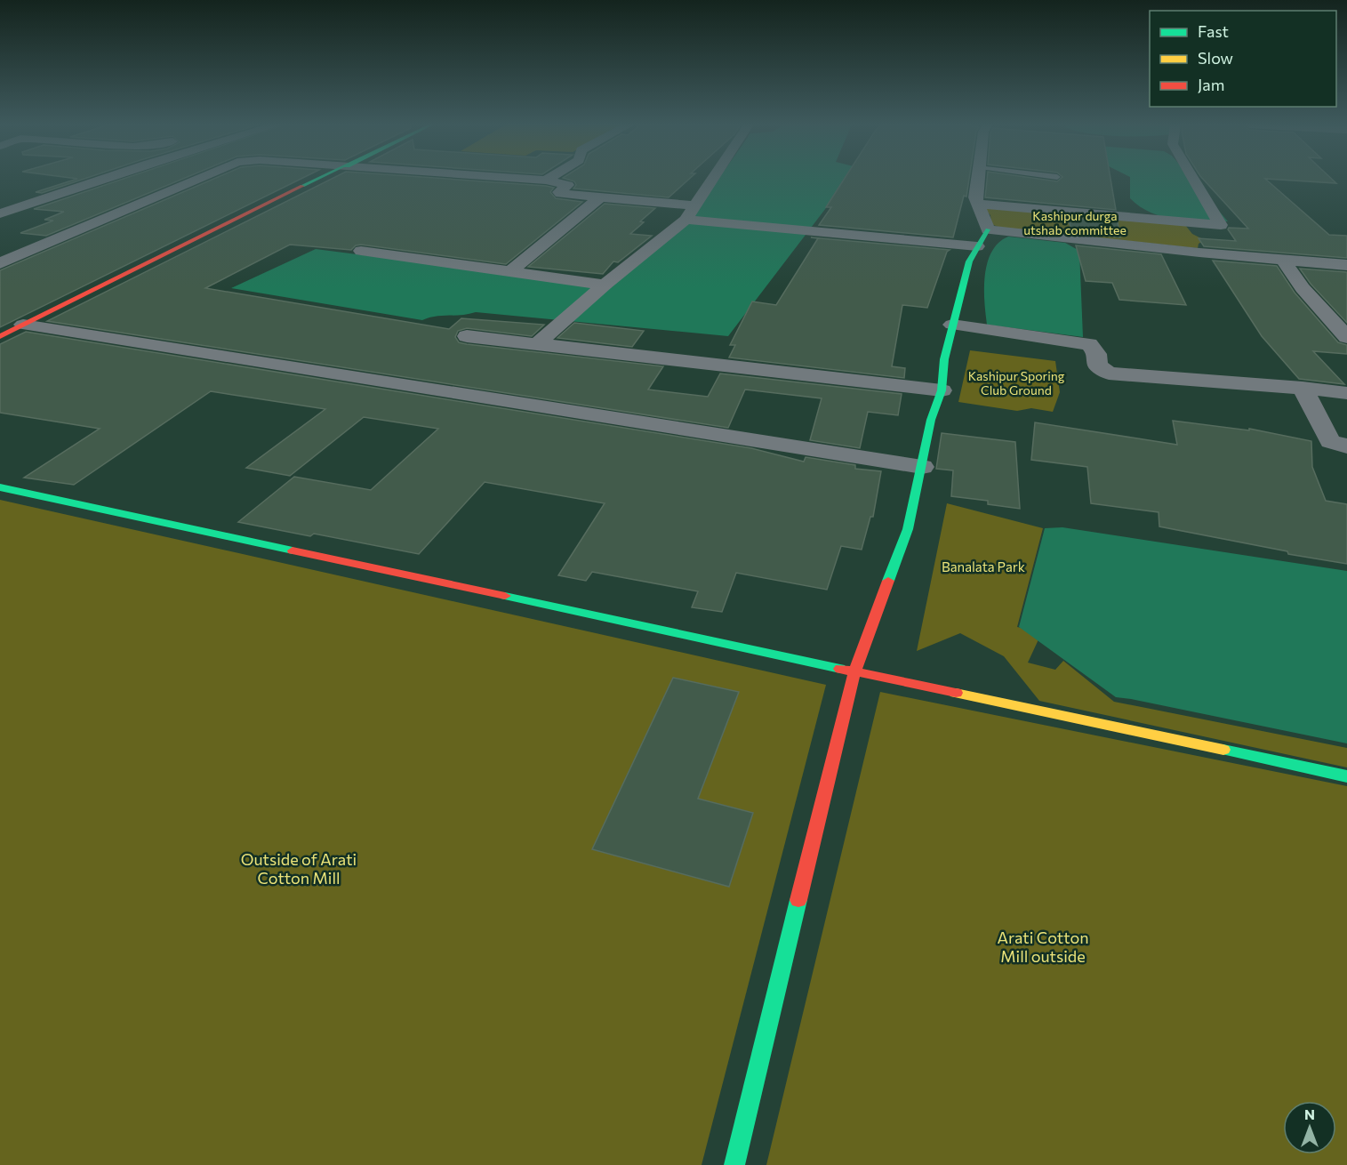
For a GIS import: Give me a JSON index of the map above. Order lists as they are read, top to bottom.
{
  "parks": [
    "Kashipur durga utshab committee",
    "Kashipur Sporing Club Ground",
    "Banalata Park",
    "Outside of Arati Cotton Mill",
    "Arati Cotton Mill outside"
  ],
  "legend": ["Fast", "Slow", "Jam"],
  "north": "top"
}
